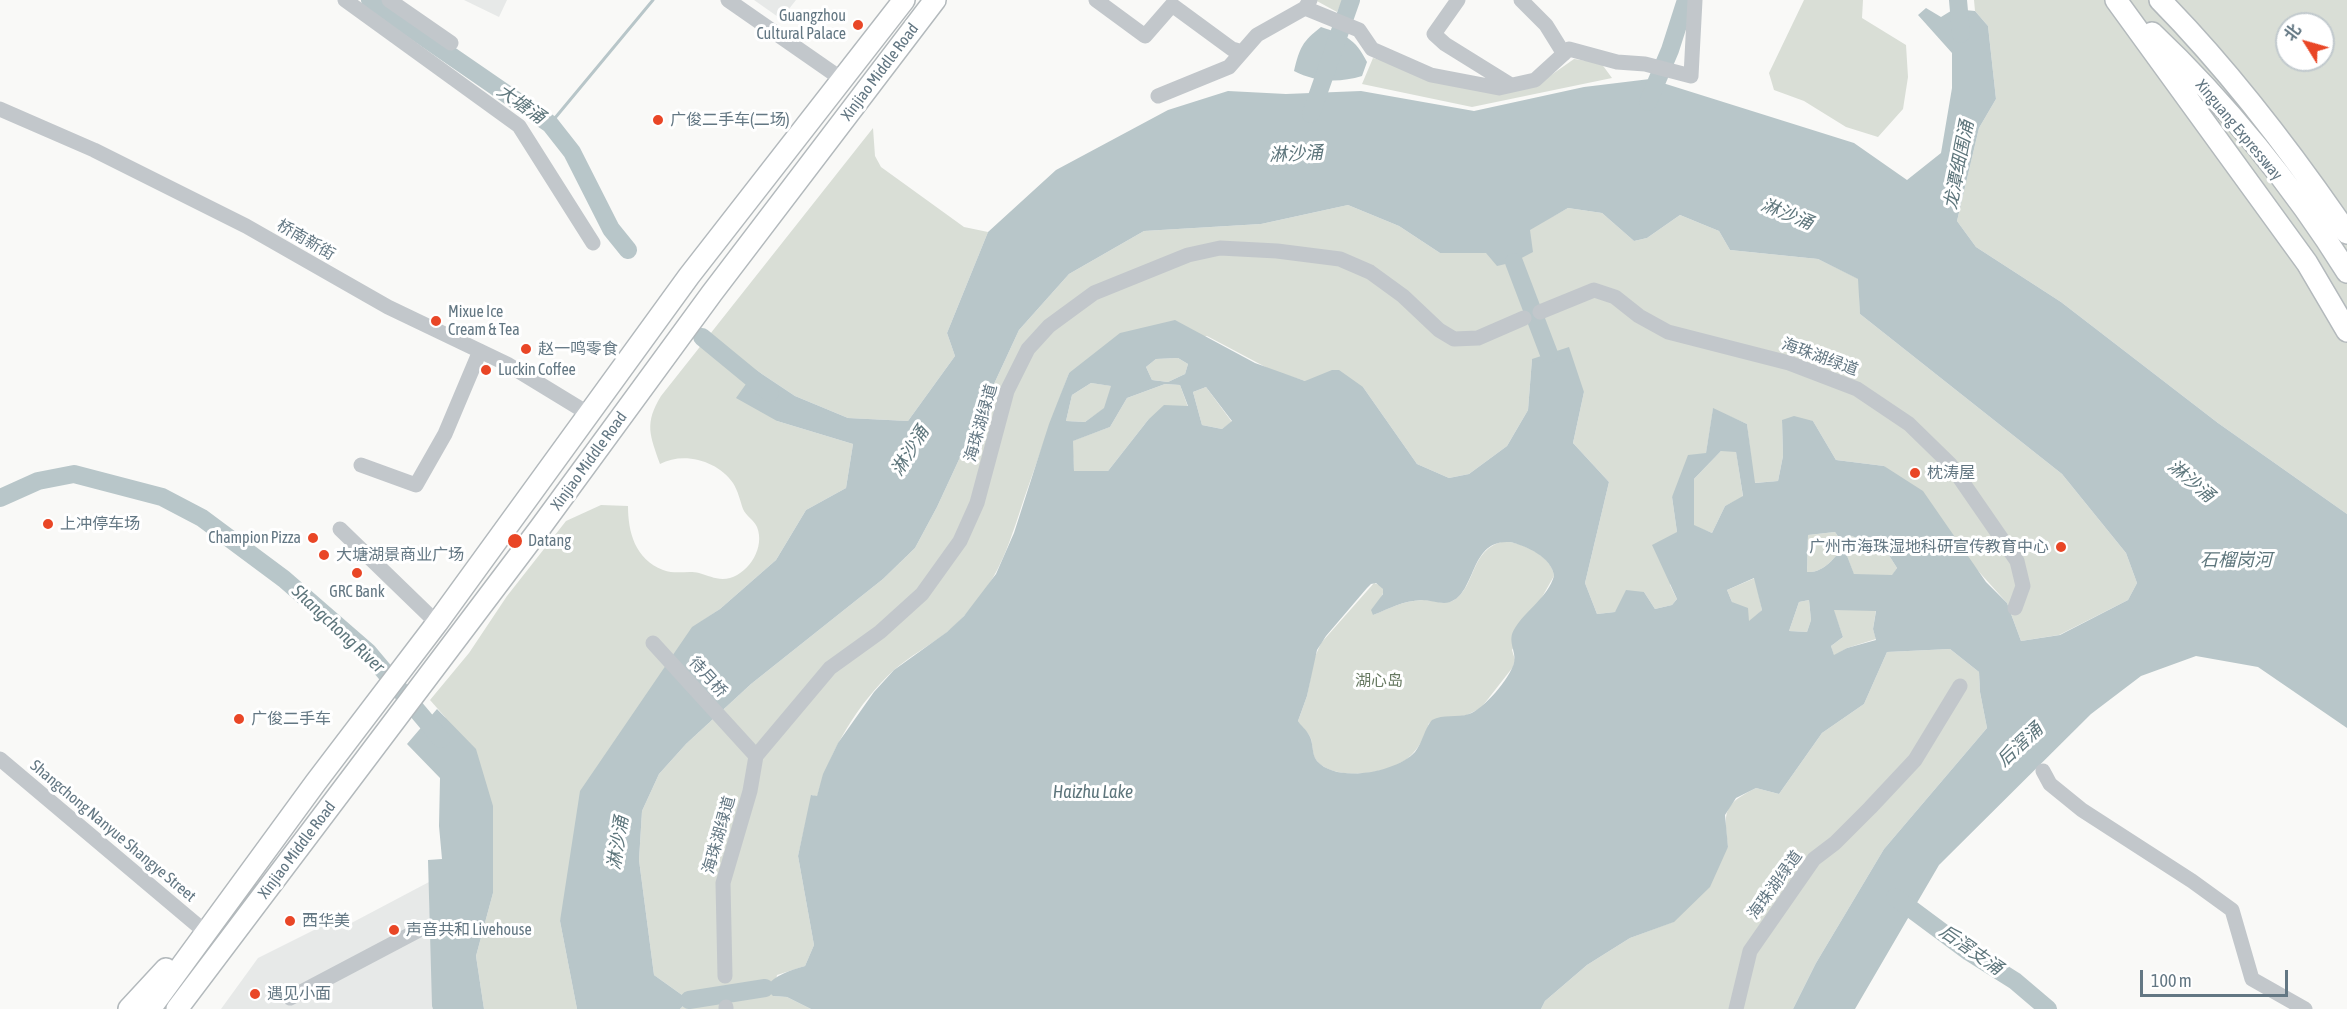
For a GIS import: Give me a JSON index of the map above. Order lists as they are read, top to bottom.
{
  "streets": {
    "highway": ["Xinjiao Middle Road", "Xinguang Expressway"],
    "street": [
      "桥南新街",
      "海珠湖绿道",
      "待月桥",
      "Shangchong Nanyue Shangye Street"
    ]
  },
  "crossings": [
    ["Xinjiao Middle Road", "桥南新街"],
    ["海珠湖绿道", "待月桥"]
  ],
  "water": [
    "大塘涌",
    "淋沙涌",
    "龙潭细围涌",
    "石榴岗河",
    "Shangchong River",
    "后滘涌",
    "Haizhu Lake",
    "后滘支涌"
  ],
  "parks": ["湖心岛"],
  "places": [
    "Guangzhou Cultural Palace",
    "广俊二手车(二场)",
    "Mixue Ice Cream & Tea",
    "赵一鸣零食",
    "Luckin Coffee",
    "枕涛屋",
    "上冲停车场",
    "Champion Pizza",
    "Datang",
    "广州市海珠湿地科研宣传教育中心",
    "大塘湖景商业广场",
    "GRC Bank",
    "广俊二手车",
    "西华美",
    "声音共和 Livehouse",
    "遇见小面"
  ],
  "scale_bar": "100 m",
  "north": "top left"
}
